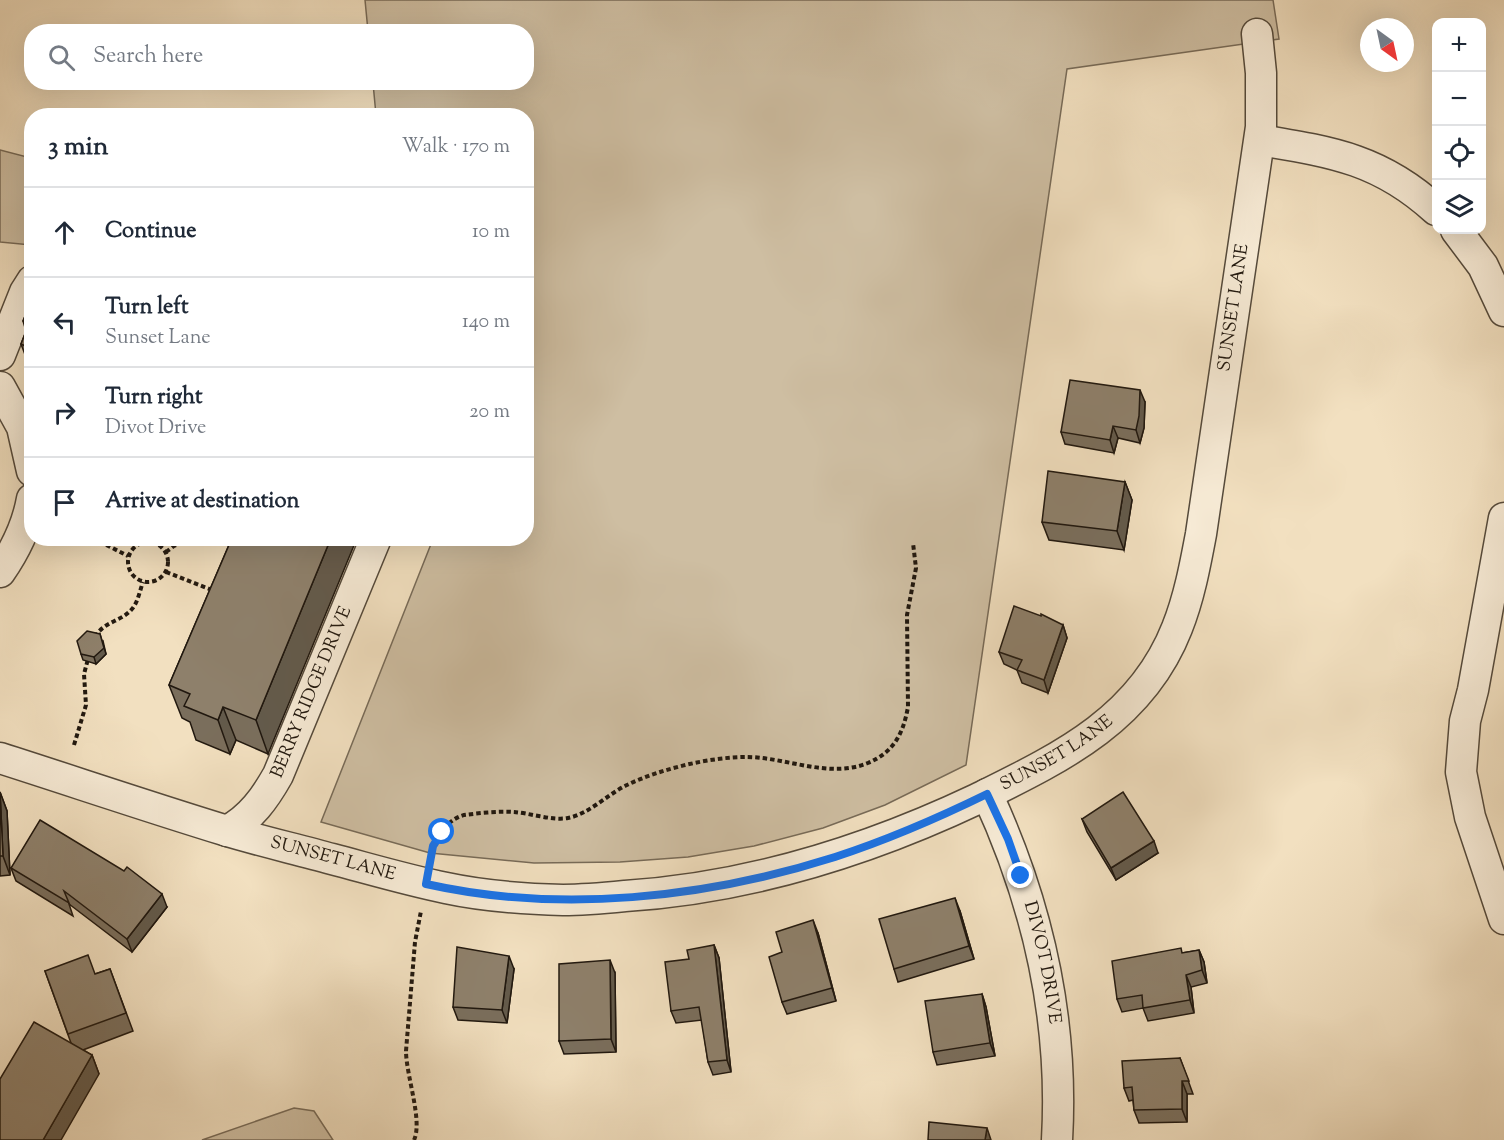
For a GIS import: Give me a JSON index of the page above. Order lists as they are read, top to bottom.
{
  "streets": {
    "street": ["SUNSET LANE", "BERRY RIDGE DRIVE", "DIVOT DRIVE"]
  },
  "crossings": [
    ["SUNSET LANE", "BERRY RIDGE DRIVE"],
    ["SUNSET LANE", "DIVOT DRIVE"]
  ],
  "north": "bottom right",
  "page": {
    "map_buttons": ["+", "−"],
    "search": "Search here",
    "heading": ["3 min", "Walk · 170 m"],
    "list": [
      ["Continue", "10 m"],
      ["Turn left", "Sunset Lane", "140 m"],
      ["Turn right", "Divot Drive", "20 m"],
      "Arrive at destination"
    ]
  }
}
